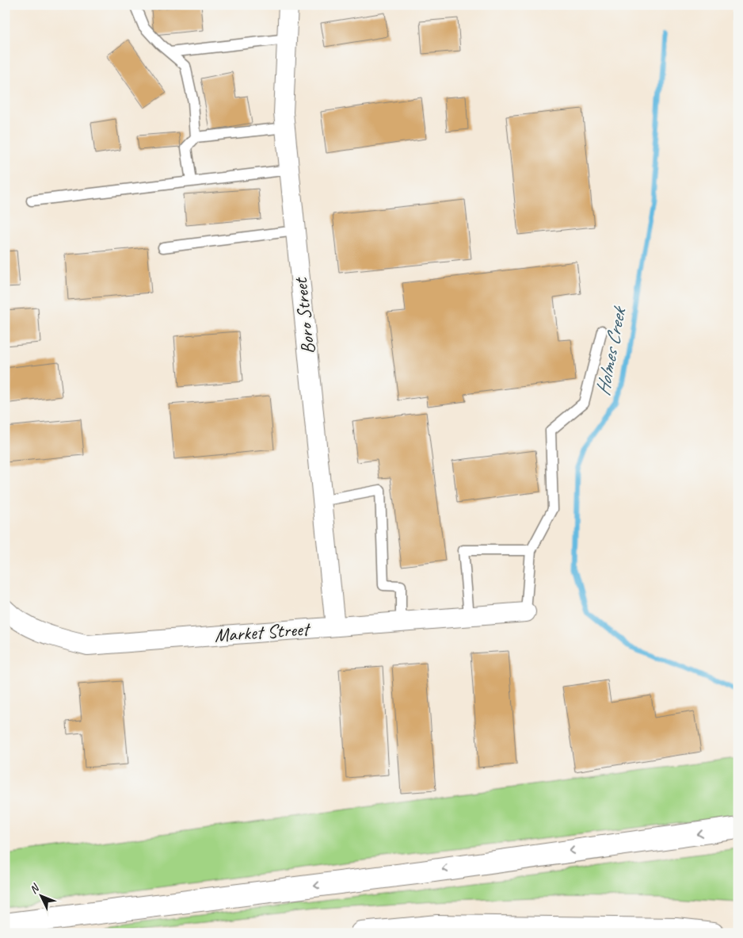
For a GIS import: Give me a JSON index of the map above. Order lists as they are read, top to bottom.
{
  "streets": {
    "street": ["Boro Street", "Market Street"]
  },
  "crossings": [
    ["Boro Street", "Market Street"]
  ],
  "water": ["Holmes Creek"],
  "north": "top left"
}
